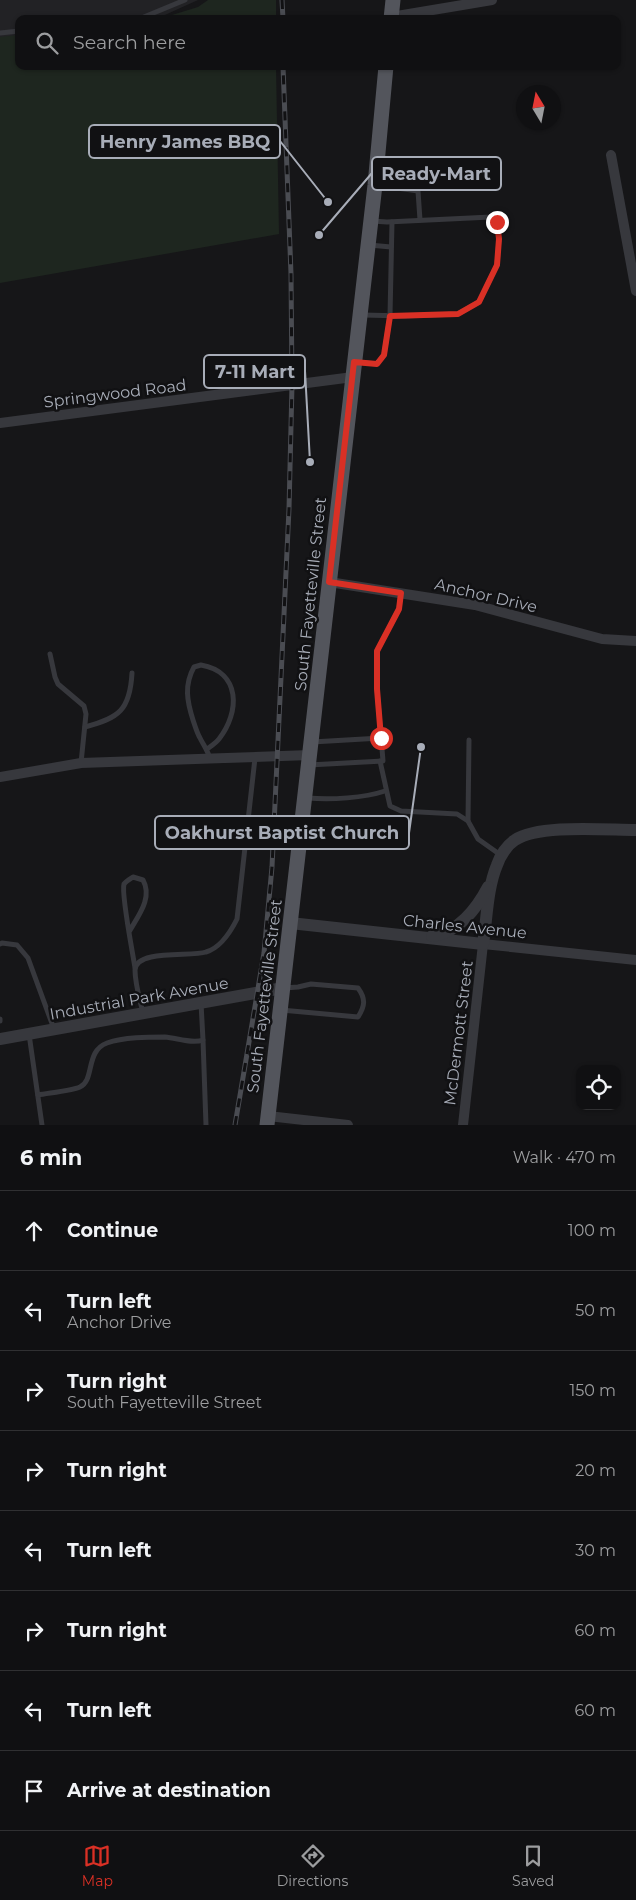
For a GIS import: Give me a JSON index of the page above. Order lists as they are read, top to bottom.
{
  "streets": {
    "main road": ["South Fayetteville Street"],
    "street": [
      "Springwood Road",
      "Anchor Drive",
      "Charles Avenue",
      "Industrial Park Avenue",
      "McDermott Street"
    ]
  },
  "crossings": [
    ["Springwood Road", "South Fayetteville Street"],
    ["South Fayetteville Street", "Anchor Drive"],
    ["South Fayetteville Street", "Charles Avenue"],
    ["South Fayetteville Street", "Industrial Park Avenue"],
    ["Charles Avenue", "McDermott Street"]
  ],
  "places": [
    "Henry James BBQ",
    "Ready-Mart",
    "7-11 Mart",
    "Oakhurst Baptist Church"
  ],
  "north": "top",
  "page": {
    "search": "Search here",
    "heading": ["6 min", "Walk · 470 m"],
    "list": [
      ["Continue", "100 m"],
      ["Turn left", "Anchor Drive", "50 m"],
      ["Turn right", "South Fayetteville Street", "150 m"],
      ["Turn right", "20 m"],
      ["Turn left", "30 m"],
      ["Turn right", "60 m"],
      ["Turn left", "60 m"],
      "Arrive at destination"
    ],
    "nav": ["Map", "Directions", "Saved"]
  }
}
